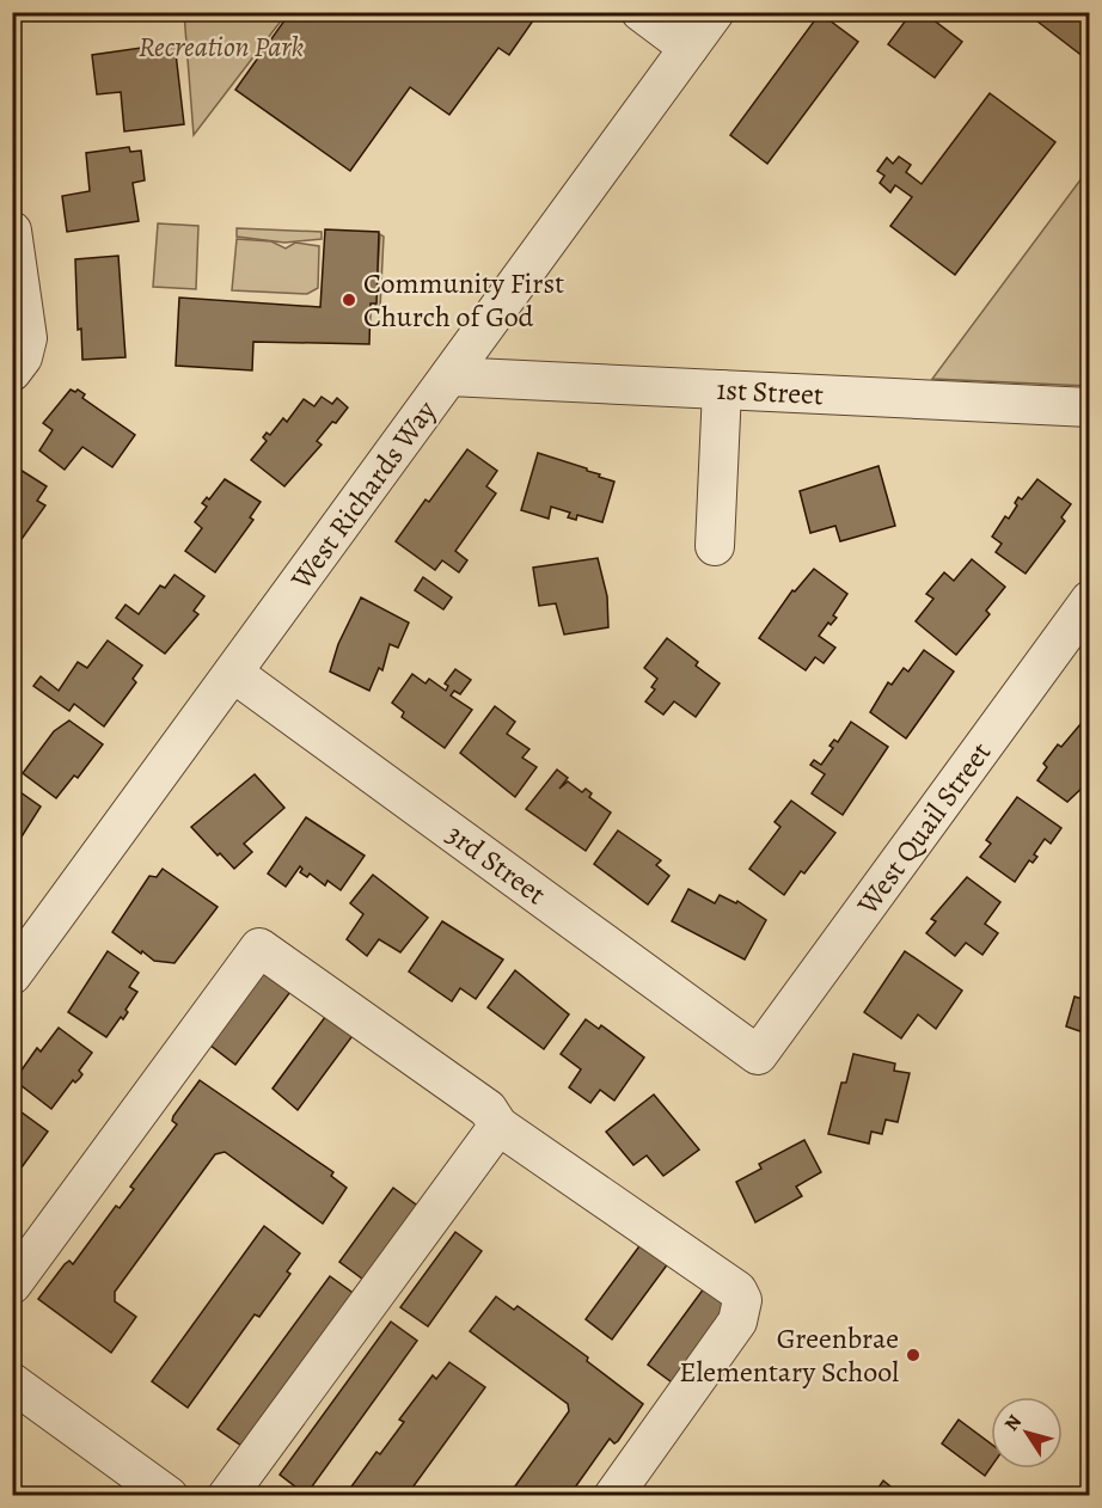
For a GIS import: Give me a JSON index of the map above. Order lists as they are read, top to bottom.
{
  "streets": {
    "street": [
      "1st Street",
      "West Richards Way",
      "West Quail Street",
      "3rd Street"
    ]
  },
  "crossings": [
    ["1st Street", "West Richards Way"],
    ["West Richards Way", "3rd Street"],
    ["West Quail Street", "3rd Street"]
  ],
  "parks": ["Recreation Park"],
  "places": ["Community First Church of God", "Greenbrae Elementary School"],
  "north": "top left"
}
